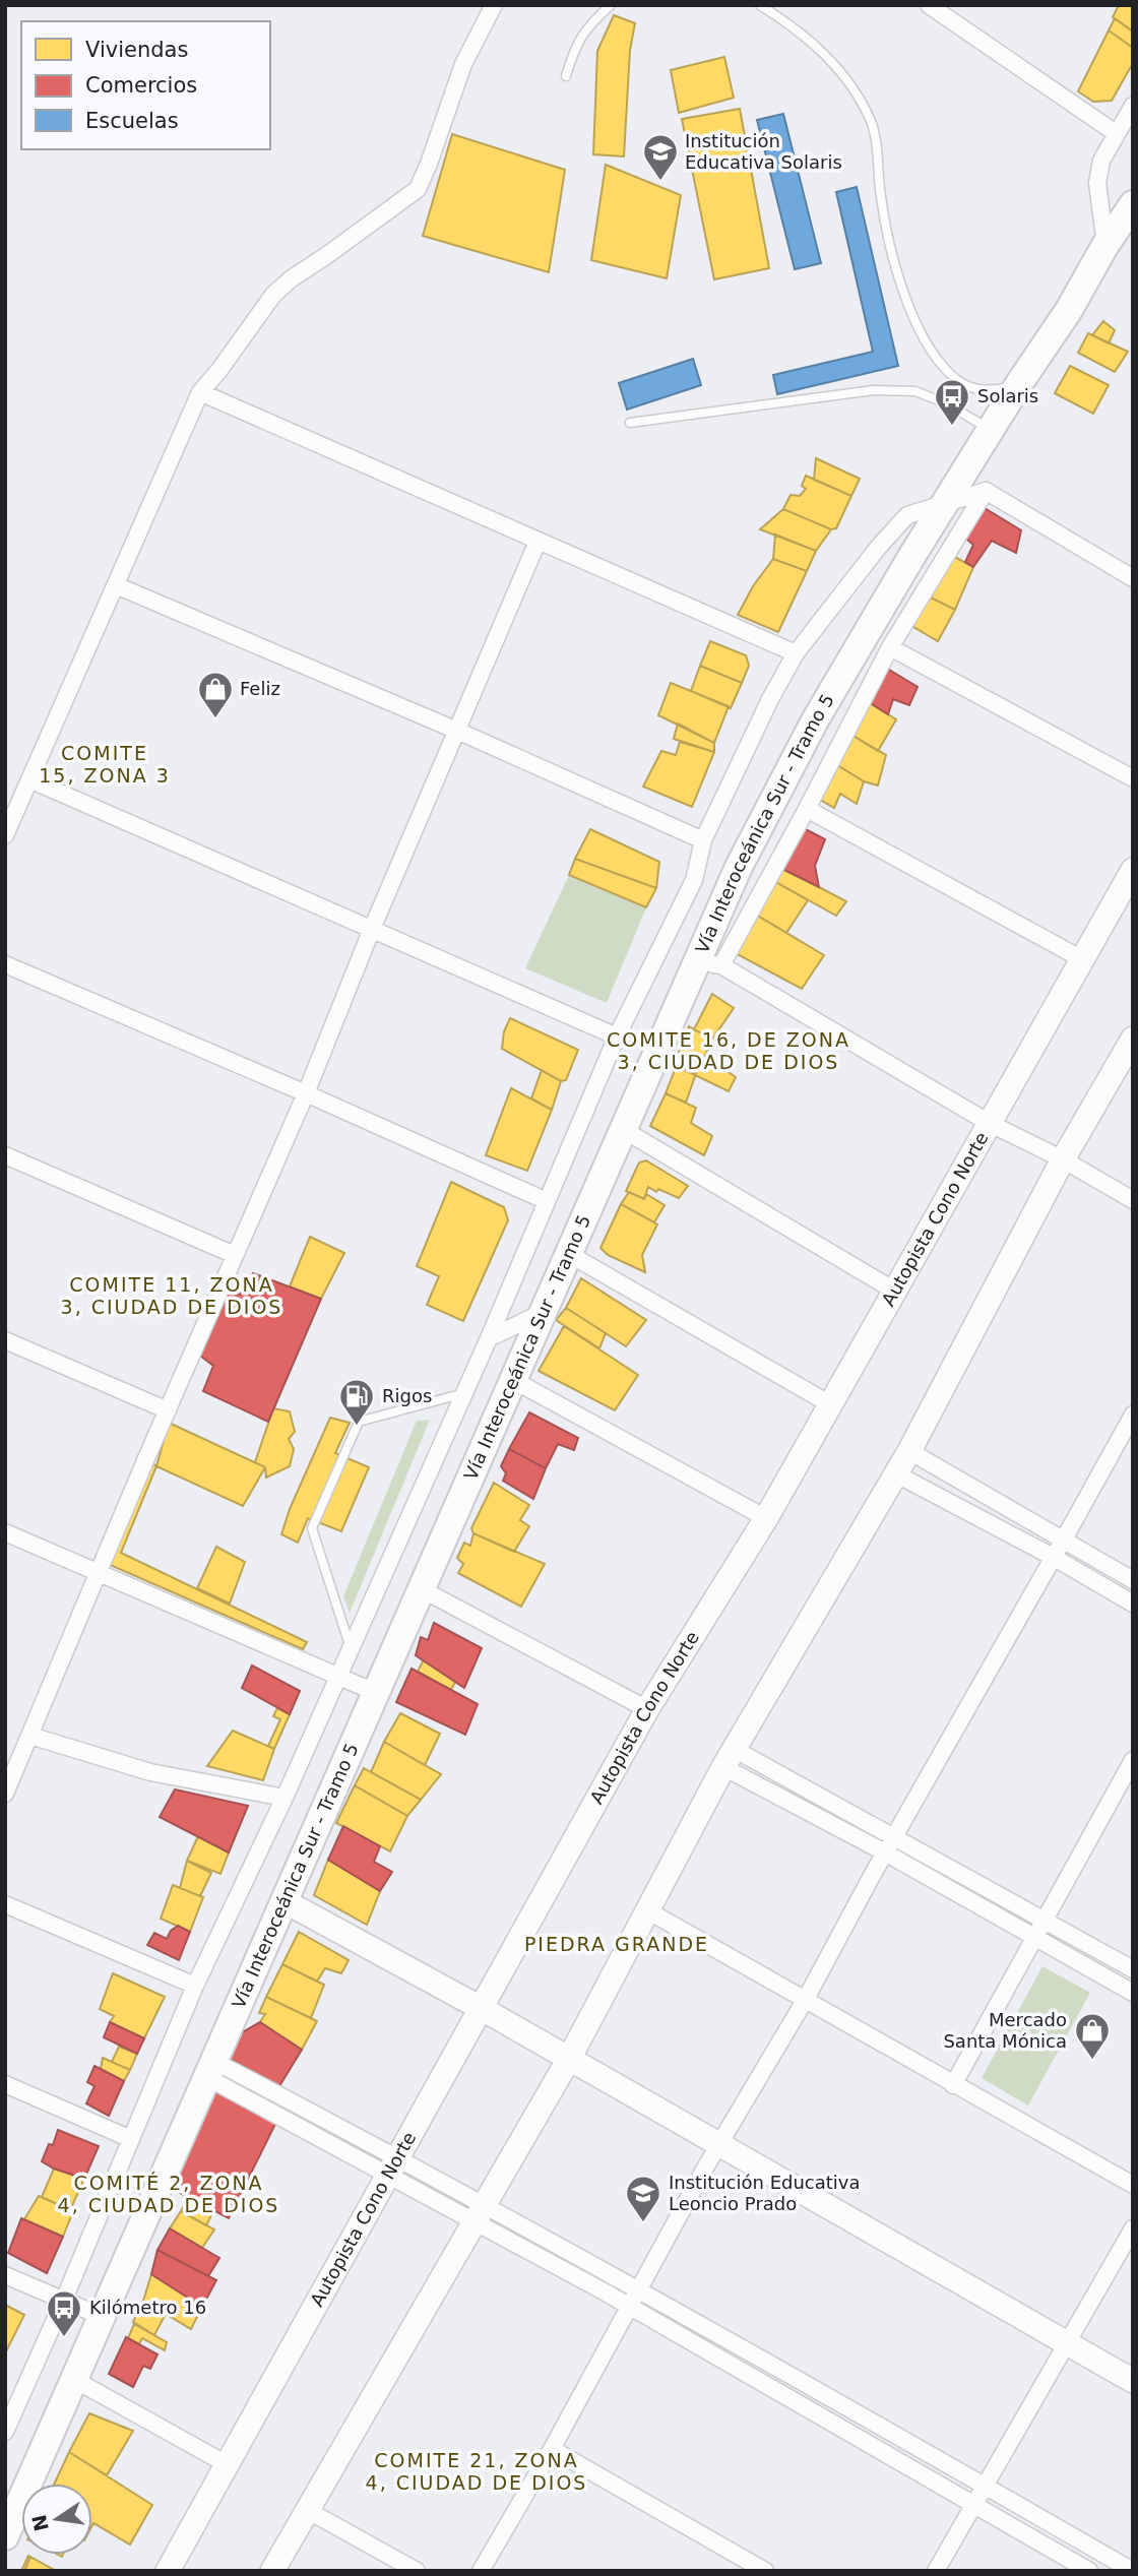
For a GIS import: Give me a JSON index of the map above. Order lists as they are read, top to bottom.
{
  "streets": {
    "highway": ["Vía Interoceánica Sur - Tramo 5"],
    "main road": ["Autopista Cono Norte"]
  },
  "districts": [
    "COMITE 15, ZONA 3",
    "COMITE 16, DE ZONA 3, CIUDAD DE DIOS",
    "COMITE 11, ZONA 3, CIUDAD DE DIOS",
    "PIEDRA GRANDE",
    "COMITÉ 2, ZONA 4, CIUDAD DE DIOS",
    "COMITE 21, ZONA 4, CIUDAD DE DIOS"
  ],
  "places": {
    "school or university": ["Institución Educativa Solaris", "Institución Educativa Leoncio Prado"],
    "bus stop": ["Solaris", "Kilómetro 16"],
    "shop": ["Feliz", "Mercado Santa Mónica"],
    "fuel station": ["Rigos"]
  },
  "legend": ["Viviendas", "Comercios", "Escuelas"],
  "north": "left"
}
